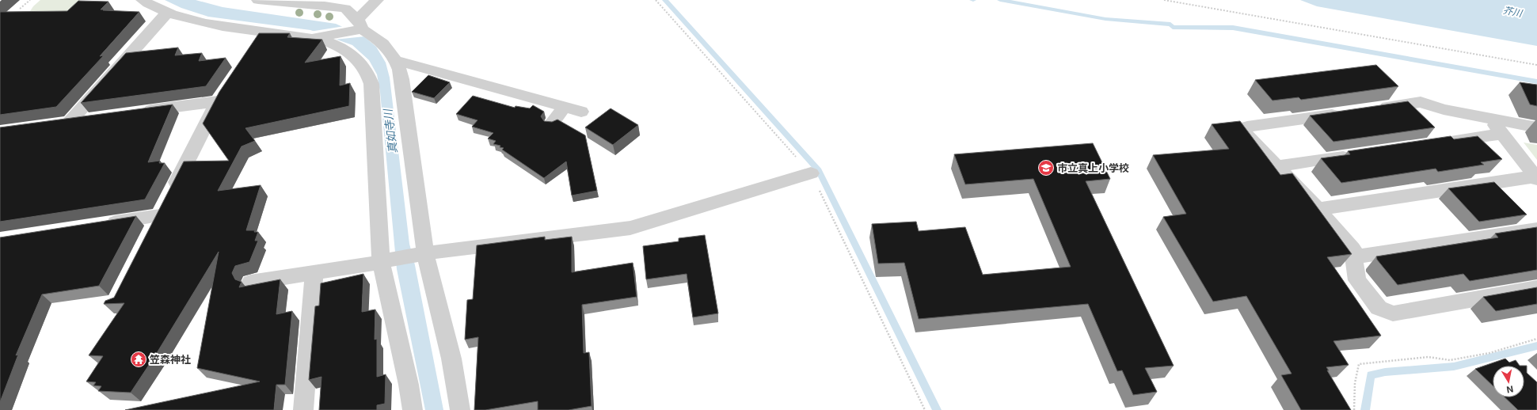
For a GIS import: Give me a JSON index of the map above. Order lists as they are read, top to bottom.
{
  "water": ["芥川", "真如寺川"],
  "places": {
    "school or university": ["市立真上小学校"],
    "temple": ["笠森神社"]
  },
  "north": "bottom"
}
